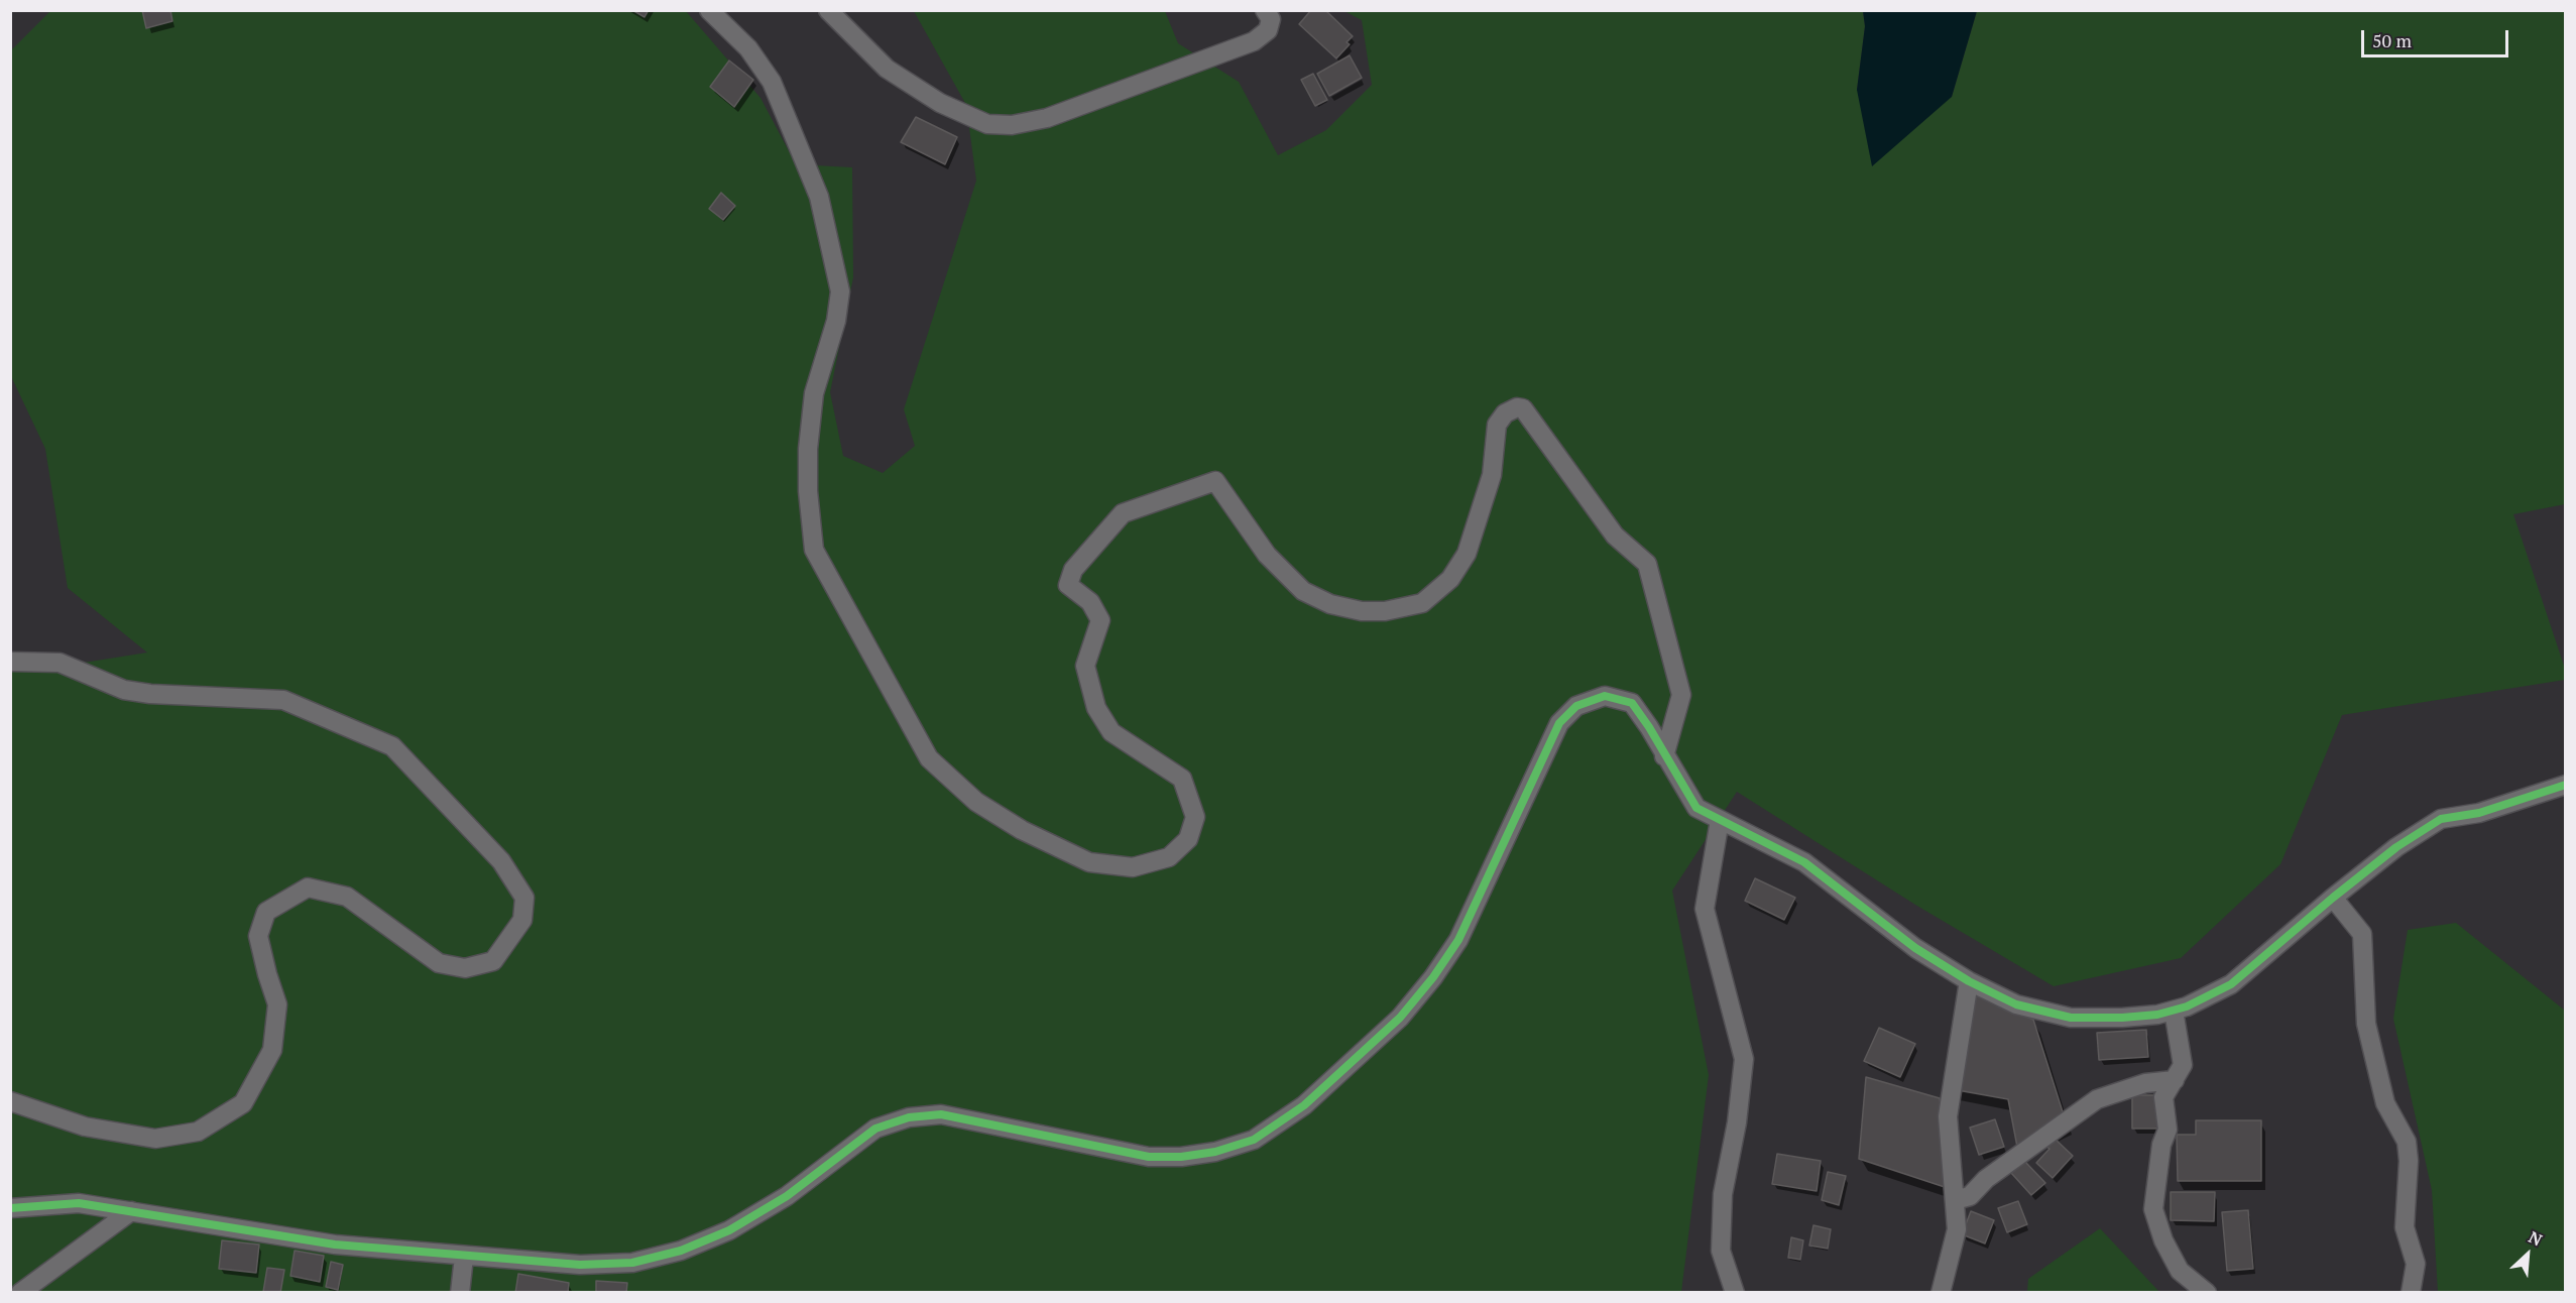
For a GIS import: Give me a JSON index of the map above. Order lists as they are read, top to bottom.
{
  "scale_bar": "50 m",
  "north": "top right"
}
